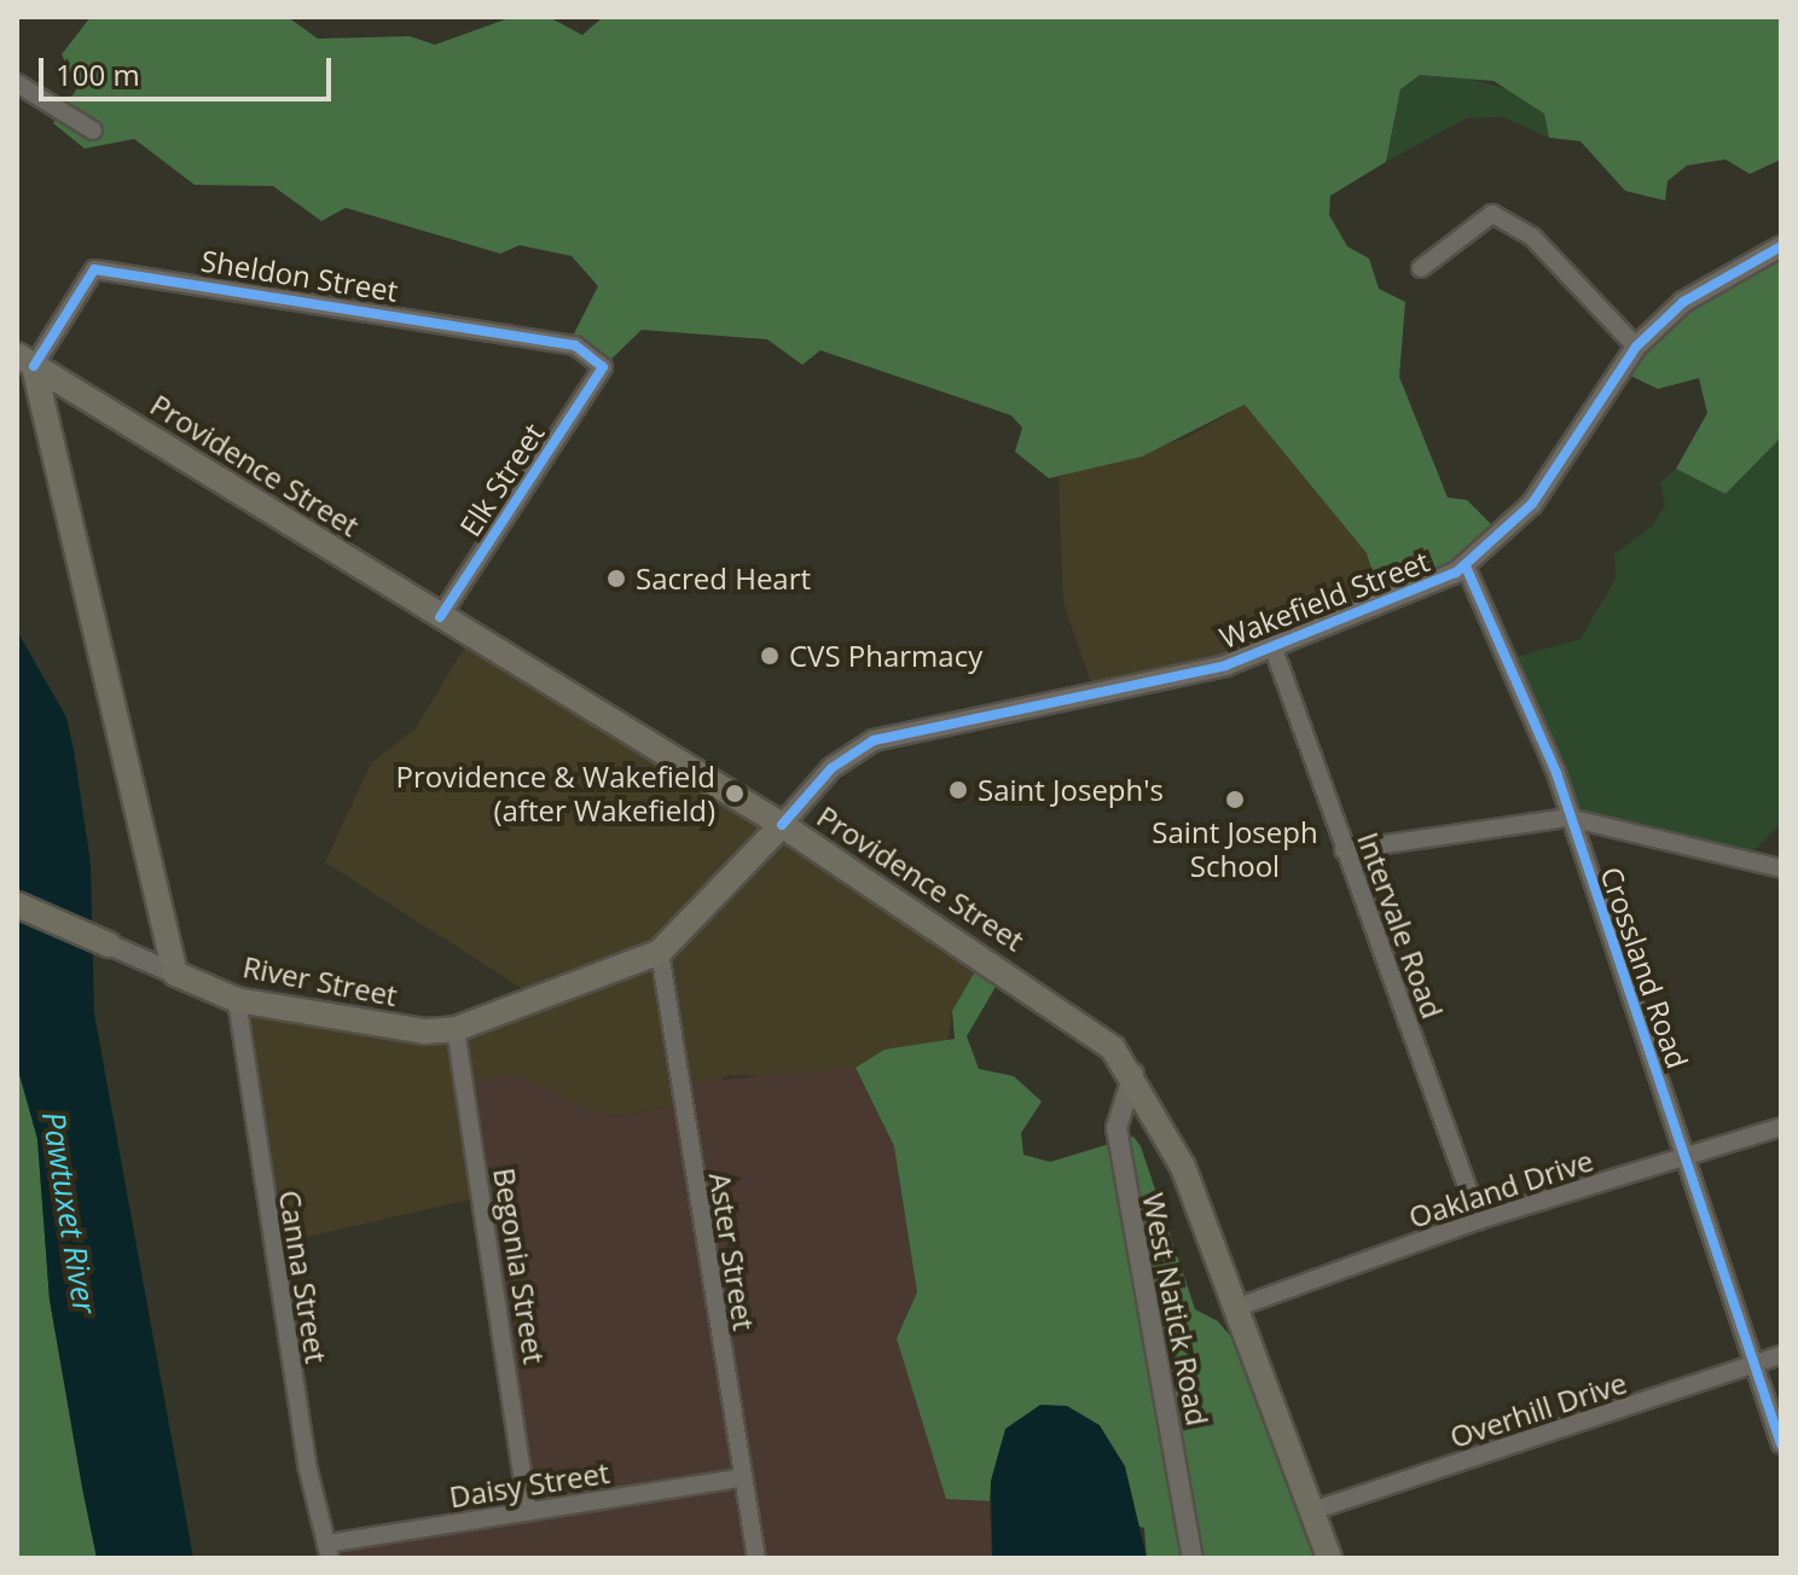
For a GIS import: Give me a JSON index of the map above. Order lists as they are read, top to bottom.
{
  "streets": {
    "main road": ["Providence Street", "River Street"],
    "street": [
      "Sheldon Street",
      "Elk Street",
      "Wakefield Street",
      "Intervale Road",
      "Crossland Road",
      "Oakland Drive",
      "Aster Street",
      "Begonia Street",
      "Canna Street",
      "West Natick Road",
      "Overhill Drive",
      "Daisy Street"
    ]
  },
  "crossings": [
    ["Sheldon Street", "Providence Street"],
    ["Sheldon Street", "Elk Street"],
    ["Providence Street", "Elk Street"],
    ["Providence Street", "Wakefield Street"],
    ["Providence Street", "River Street"],
    ["Providence Street", "Oakland Drive"],
    ["Providence Street", "West Natick Road"],
    ["Providence Street", "Overhill Drive"],
    ["Wakefield Street", "Intervale Road"],
    ["Wakefield Street", "Crossland Road"],
    ["Wakefield Street", "River Street"],
    ["Intervale Road", "Oakland Drive"],
    ["Crossland Road", "Oakland Drive"],
    ["Crossland Road", "Overhill Drive"],
    ["River Street", "Aster Street"],
    ["River Street", "Begonia Street"],
    ["River Street", "Canna Street"],
    ["Aster Street", "Daisy Street"],
    ["Begonia Street", "Daisy Street"],
    ["Canna Street", "Daisy Street"]
  ],
  "water": ["Pawtuxet River"],
  "places": [
    "Sacred Heart",
    "CVS Pharmacy",
    "Saint Joseph's",
    "Providence & Wakefield (after Wakefield)",
    "Saint Joseph School"
  ],
  "scale_bar": "100 m"
}
